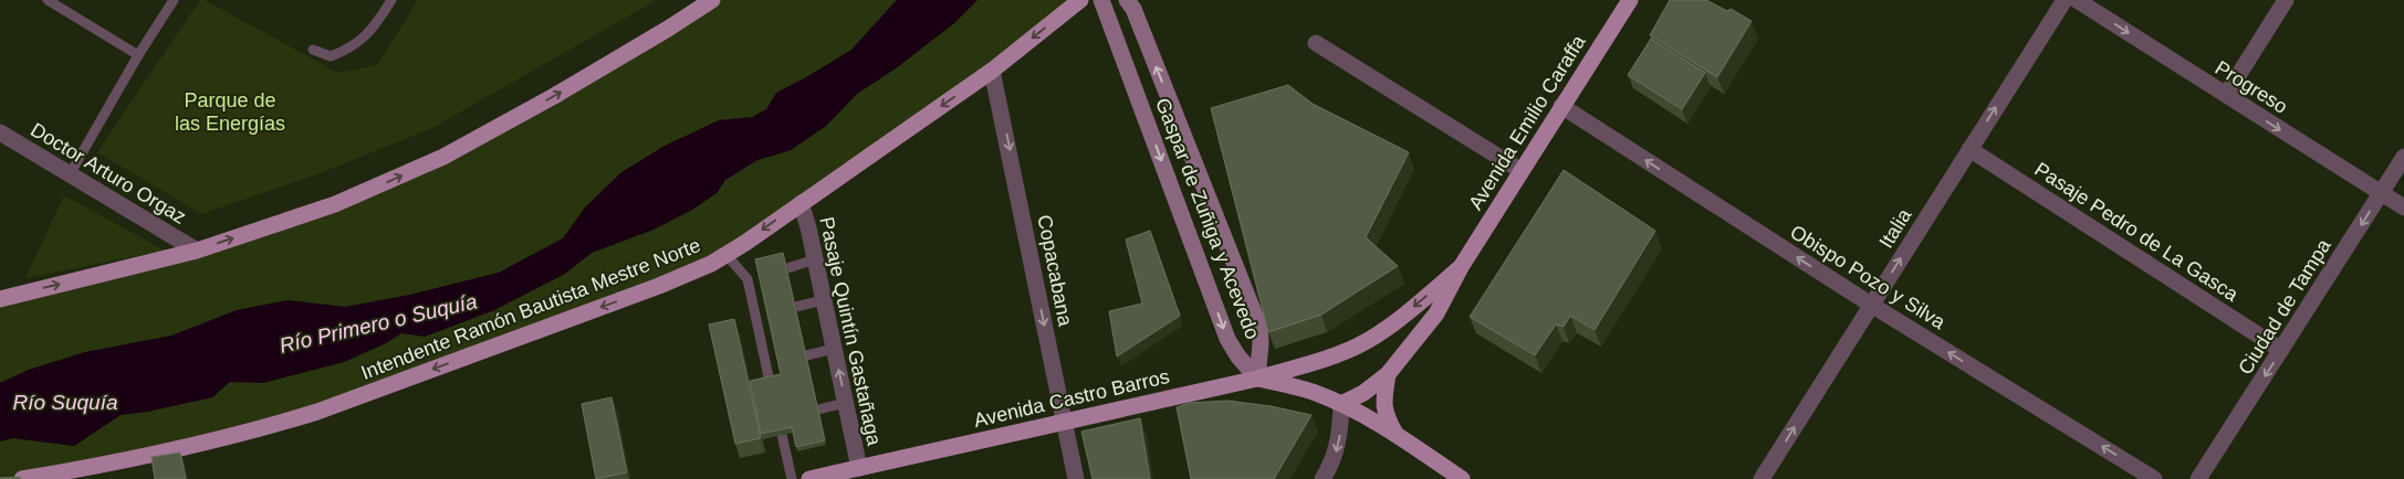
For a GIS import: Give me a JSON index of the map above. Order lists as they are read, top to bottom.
{
  "streets": {
    "main road": ["Avenida Emilio Caraffa", "Intendente Ramón Bautista Mestre Norte", "Avenida Castro Barros"],
    "street": [
      "Progreso",
      "Doctor Arturo Orgaz",
      "Gaspar de Zuñiga y Acevedo",
      "Italia",
      "Pasaje Pedro de La Gasca",
      "Copacabana",
      "Obispo Pozo y Silva",
      "Ciudad de Tampa",
      "Pasaje Quintín Gastañaga"
    ]
  },
  "crossings": [
    ["Progreso", "Ciudad de Tampa"],
    ["Avenida Emilio Caraffa", "Gaspar de Zuñiga y Acevedo"],
    ["Avenida Emilio Caraffa", "Obispo Pozo y Silva"],
    ["Avenida Emilio Caraffa", "Avenida Castro Barros"],
    ["Gaspar de Zuñiga y Acevedo", "Avenida Castro Barros"],
    ["Italia", "Pasaje Pedro de La Gasca"],
    ["Italia", "Obispo Pozo y Silva"],
    ["Pasaje Pedro de La Gasca", "Ciudad de Tampa"],
    ["Copacabana", "Intendente Ramón Bautista Mestre Norte"],
    ["Copacabana", "Avenida Castro Barros"],
    ["Intendente Ramón Bautista Mestre Norte", "Pasaje Quintín Gastañaga"],
    ["Pasaje Quintín Gastañaga", "Avenida Castro Barros"]
  ],
  "one_way": [
    "Progreso",
    "Italia",
    "Copacabana",
    "Obispo Pozo y Silva",
    "Ciudad de Tampa",
    "Intendente Ramón Bautista Mestre Norte"
  ],
  "water": ["Río Primero o Suquía", "Río Suquía"],
  "parks": ["Parque de las Energías"]
}
